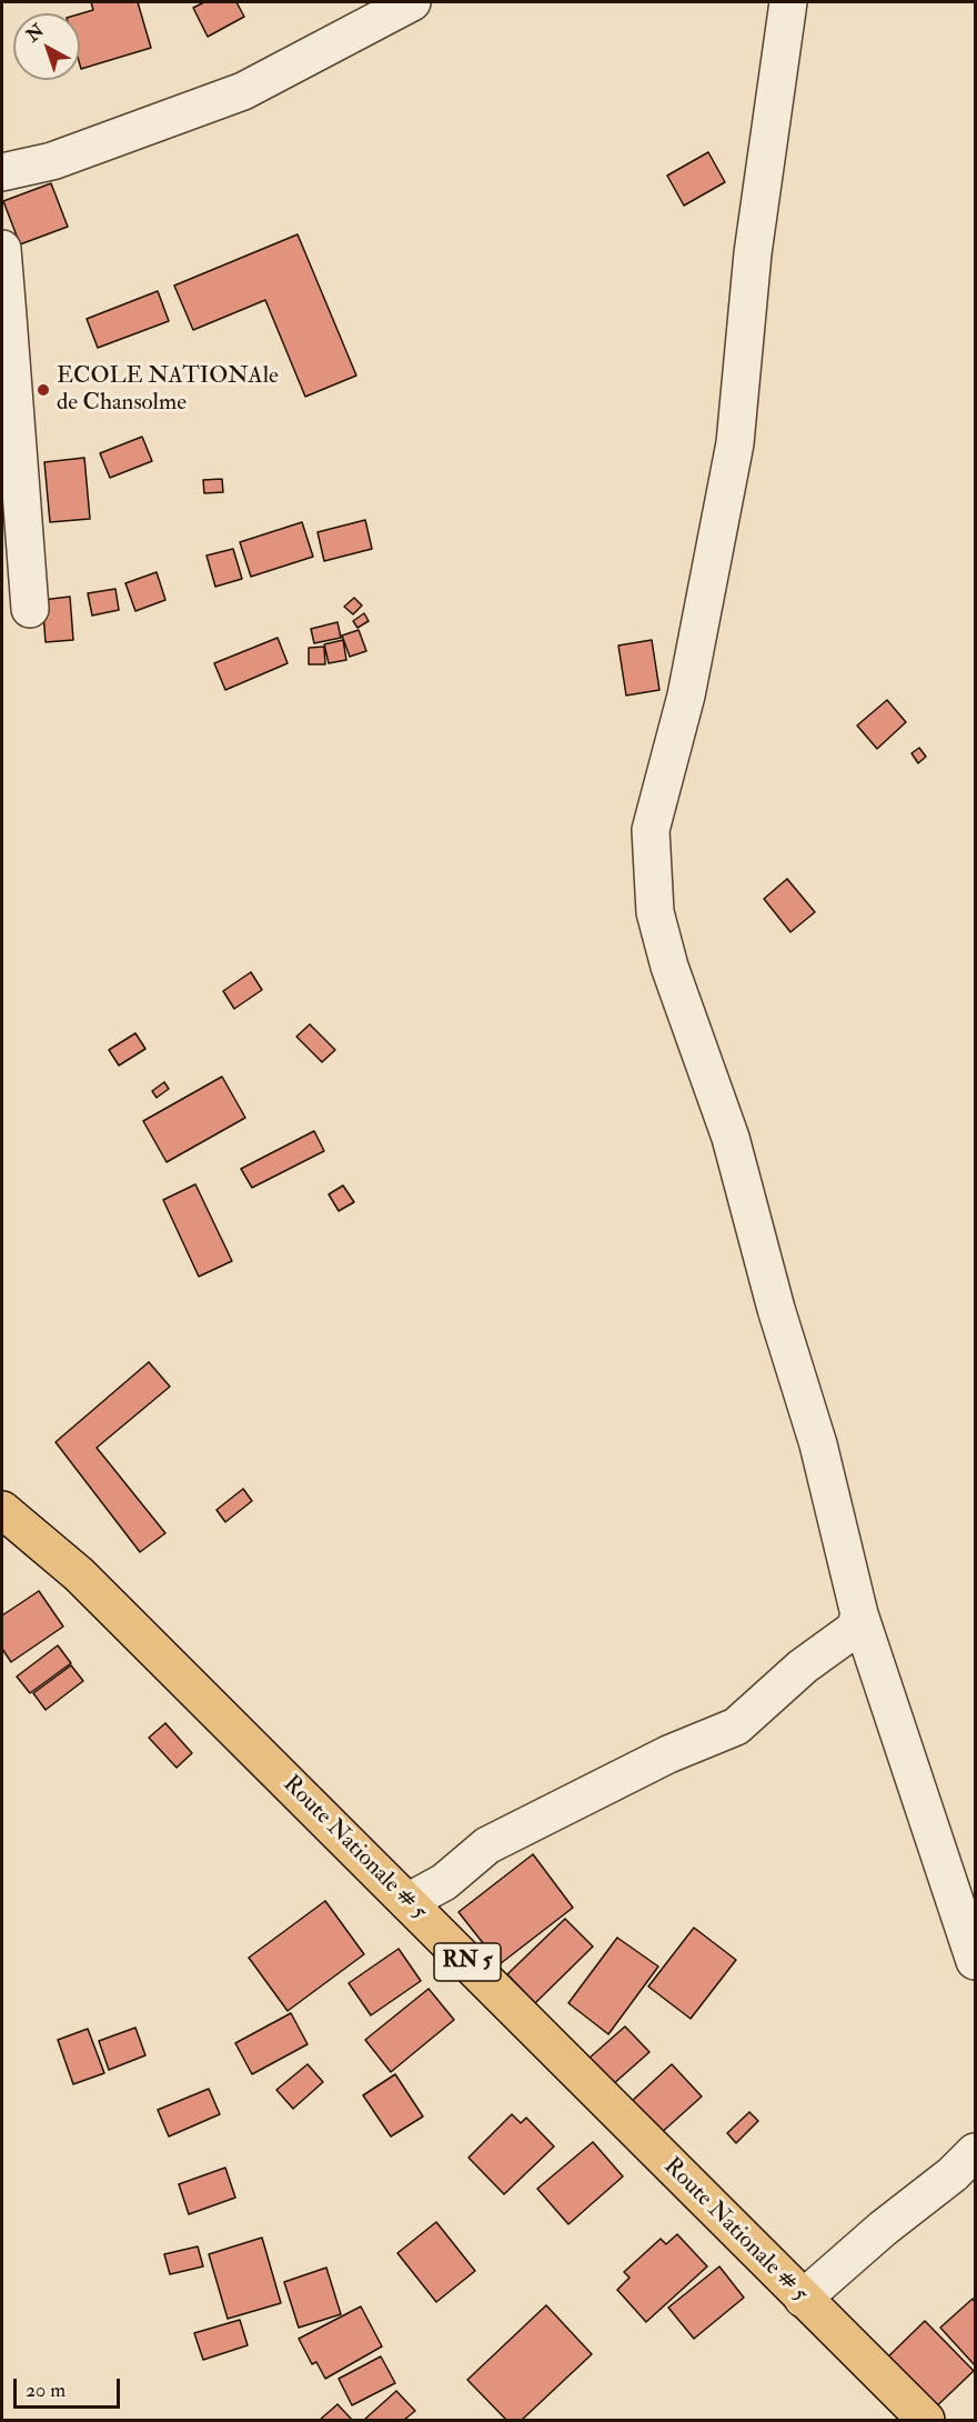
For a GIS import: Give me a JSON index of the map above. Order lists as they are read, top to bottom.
{
  "streets": {
    "main road": ["Route Nationale # 5", "RN 5"]
  },
  "places": ["ECOLE NATIONAle de Chansolme"],
  "scale_bar": "20 m",
  "north": "top left"
}
